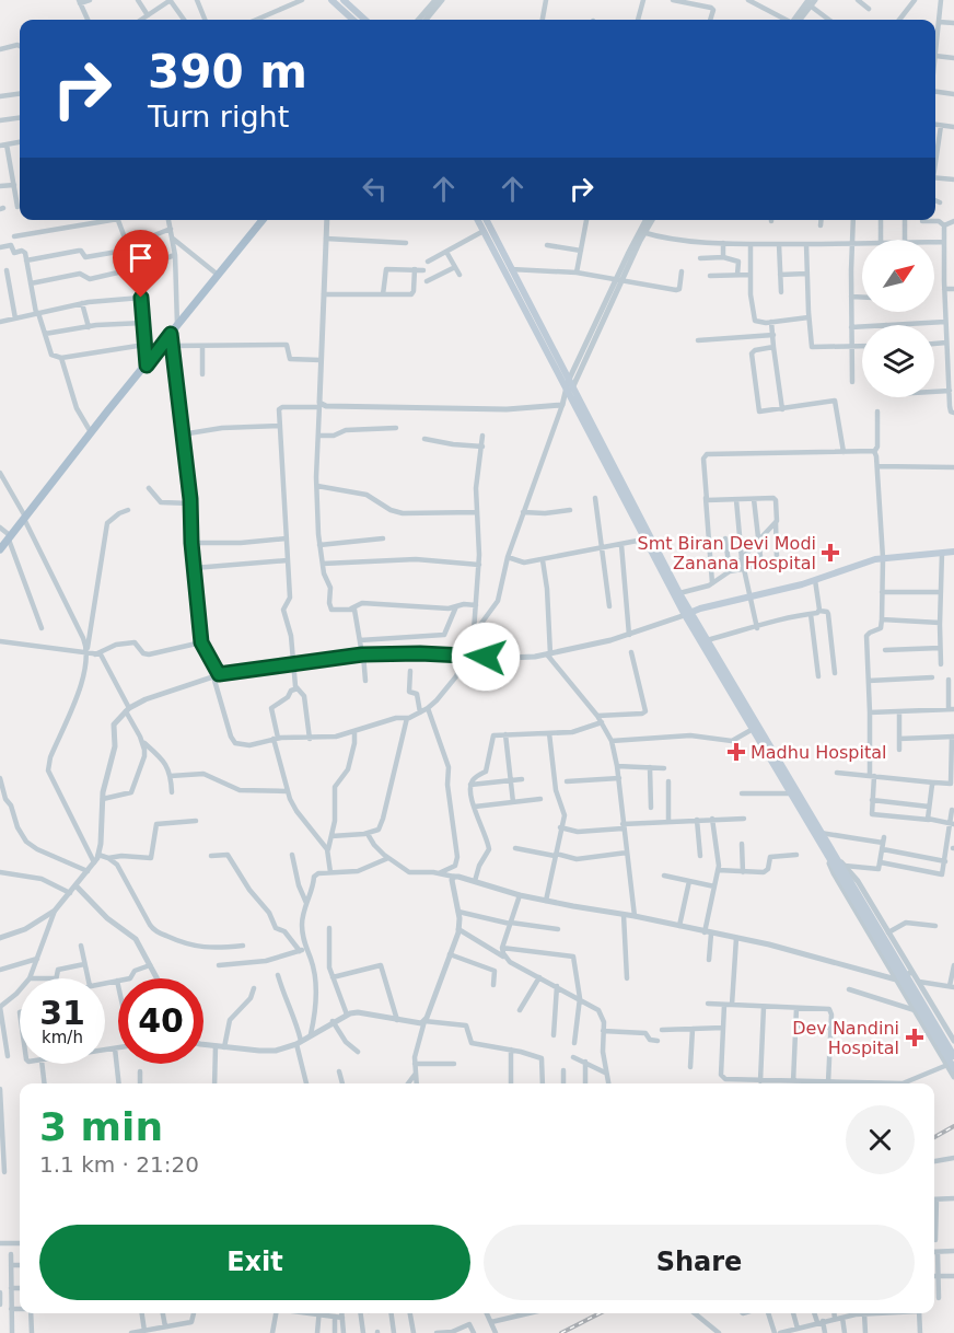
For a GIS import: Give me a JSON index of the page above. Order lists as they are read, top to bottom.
{
  "places": {
    "health": ["Smt Biran Devi Modi Zanana Hospital", "Madhu Hospital", "Dev Nandini Hospital"]
  },
  "north": "top right",
  "page": {
    "turn": ["390 m", "Turn right"],
    "speed": "31 km/h",
    "limit": "40",
    "heading": ["3 min", "1.1 km · 21:20"],
    "buttons": ["Exit", "Share"]
  }
}
